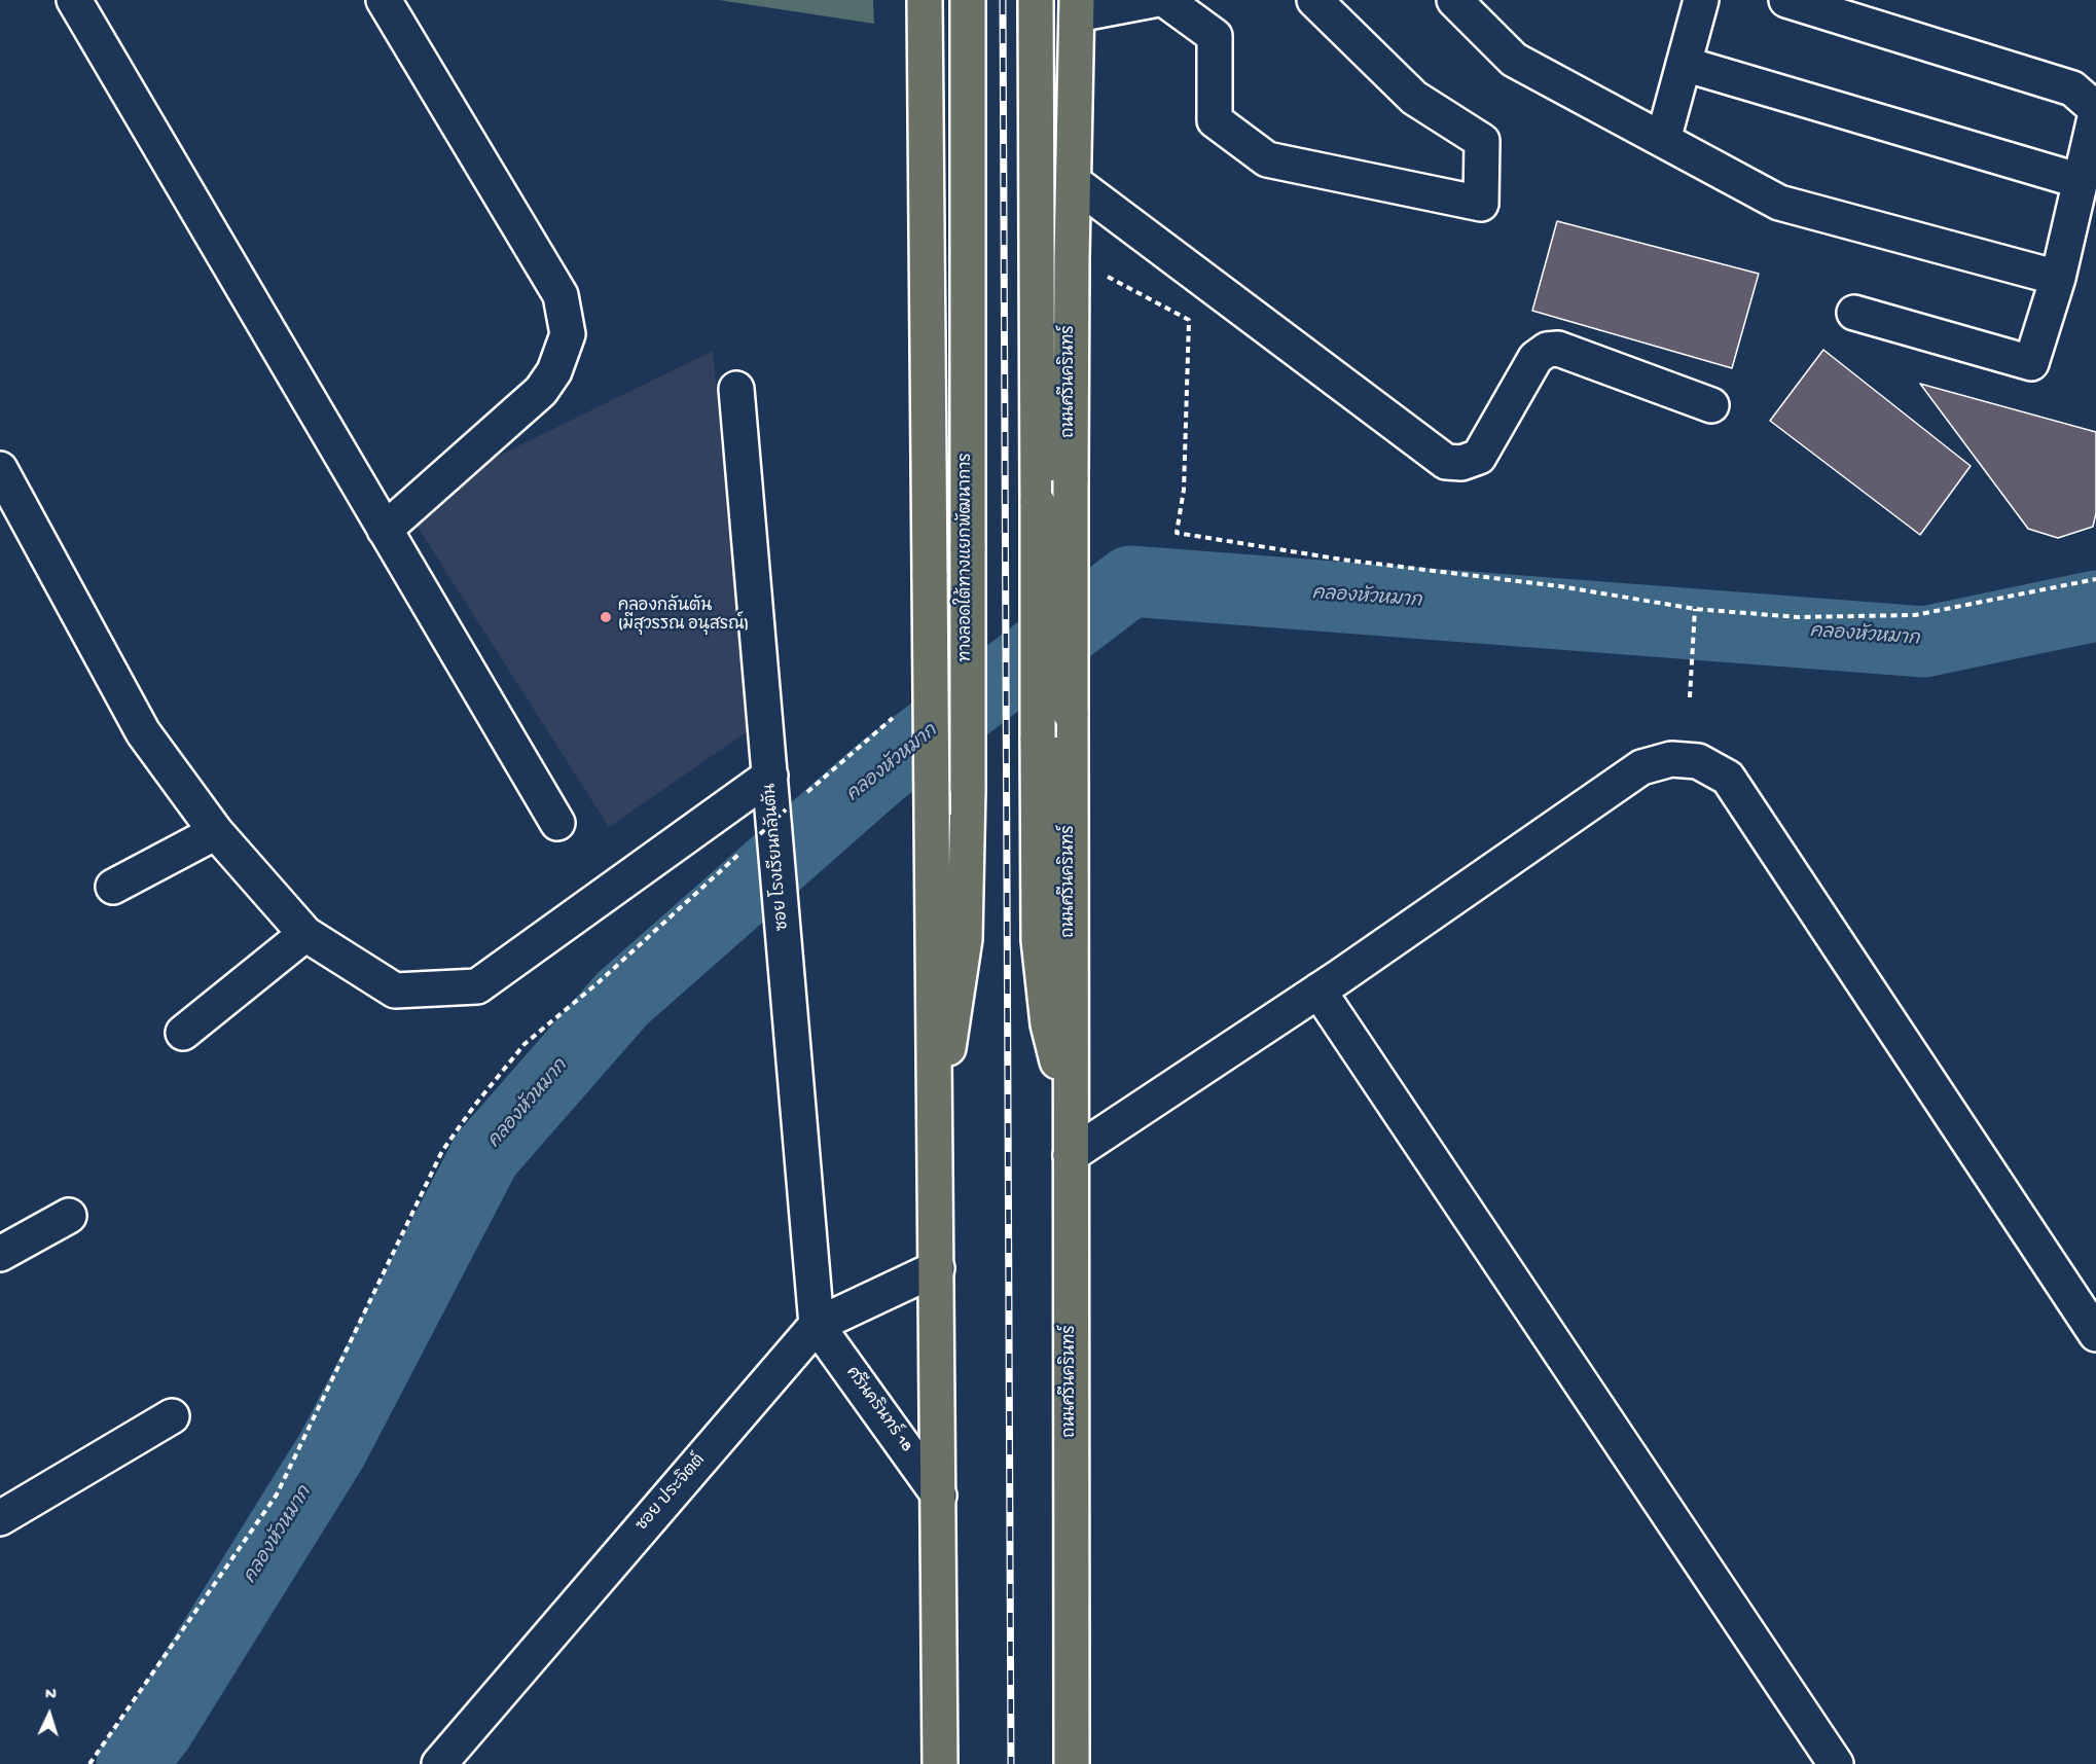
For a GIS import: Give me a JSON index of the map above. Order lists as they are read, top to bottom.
{
  "streets": {
    "main road": ["ถนนศรีนครินทร์", "ทางลอดใต้ทางแยกพัฒนาการ"],
    "street": ["ซอย โรงเรียนกลันตัน", "ศรีนครินทร์ 18", "ซอย ประจิตต์"]
  },
  "crossings": [
    ["ซอย โรงเรียนกลันตัน", "ศรีนครินทร์ 18"],
    ["ซอย โรงเรียนกลันตัน", "ซอย ประจิตต์"],
    ["ศรีนครินทร์ 18", "ซอย ประจิตต์"]
  ],
  "water": ["คลองหัวหมาก"],
  "places": ["คลองกลันตัน (มีสุวรรณ อนุสรณ์)"],
  "north": "top"
}
